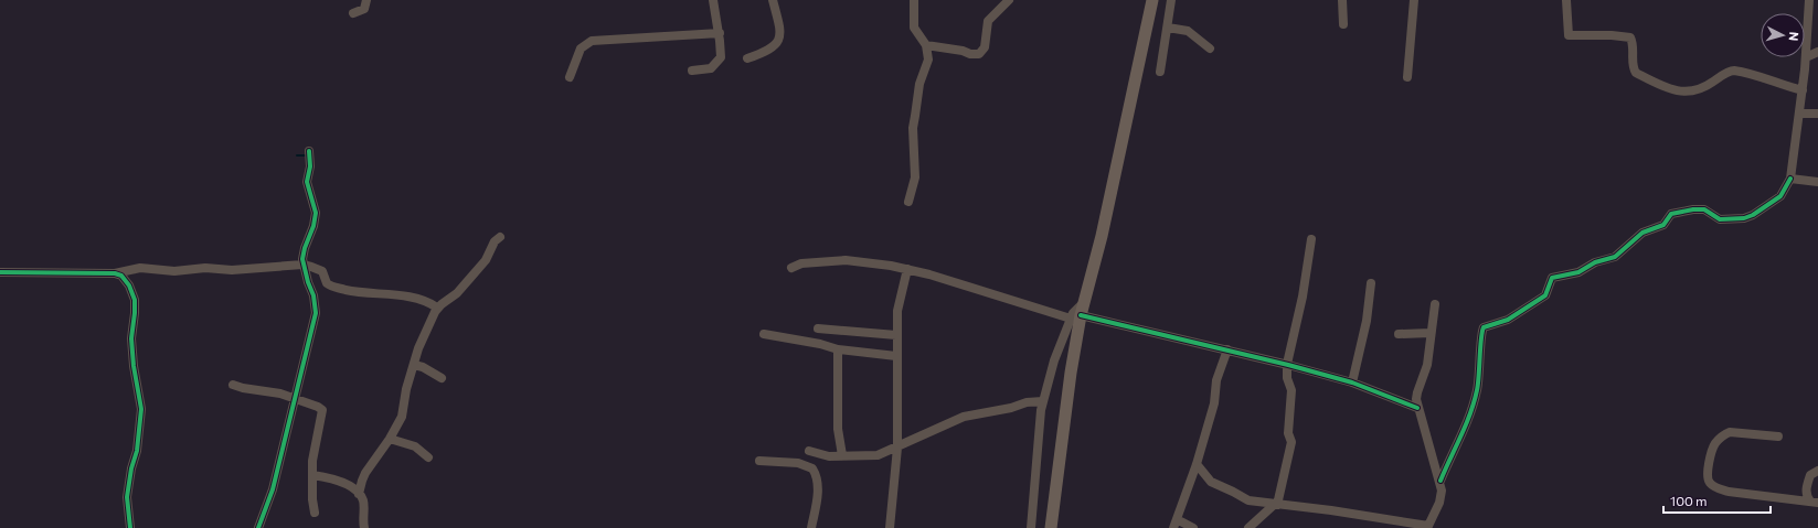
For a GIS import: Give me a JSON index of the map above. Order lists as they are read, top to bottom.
{
  "scale_bar": "100 m",
  "north": "right"
}
